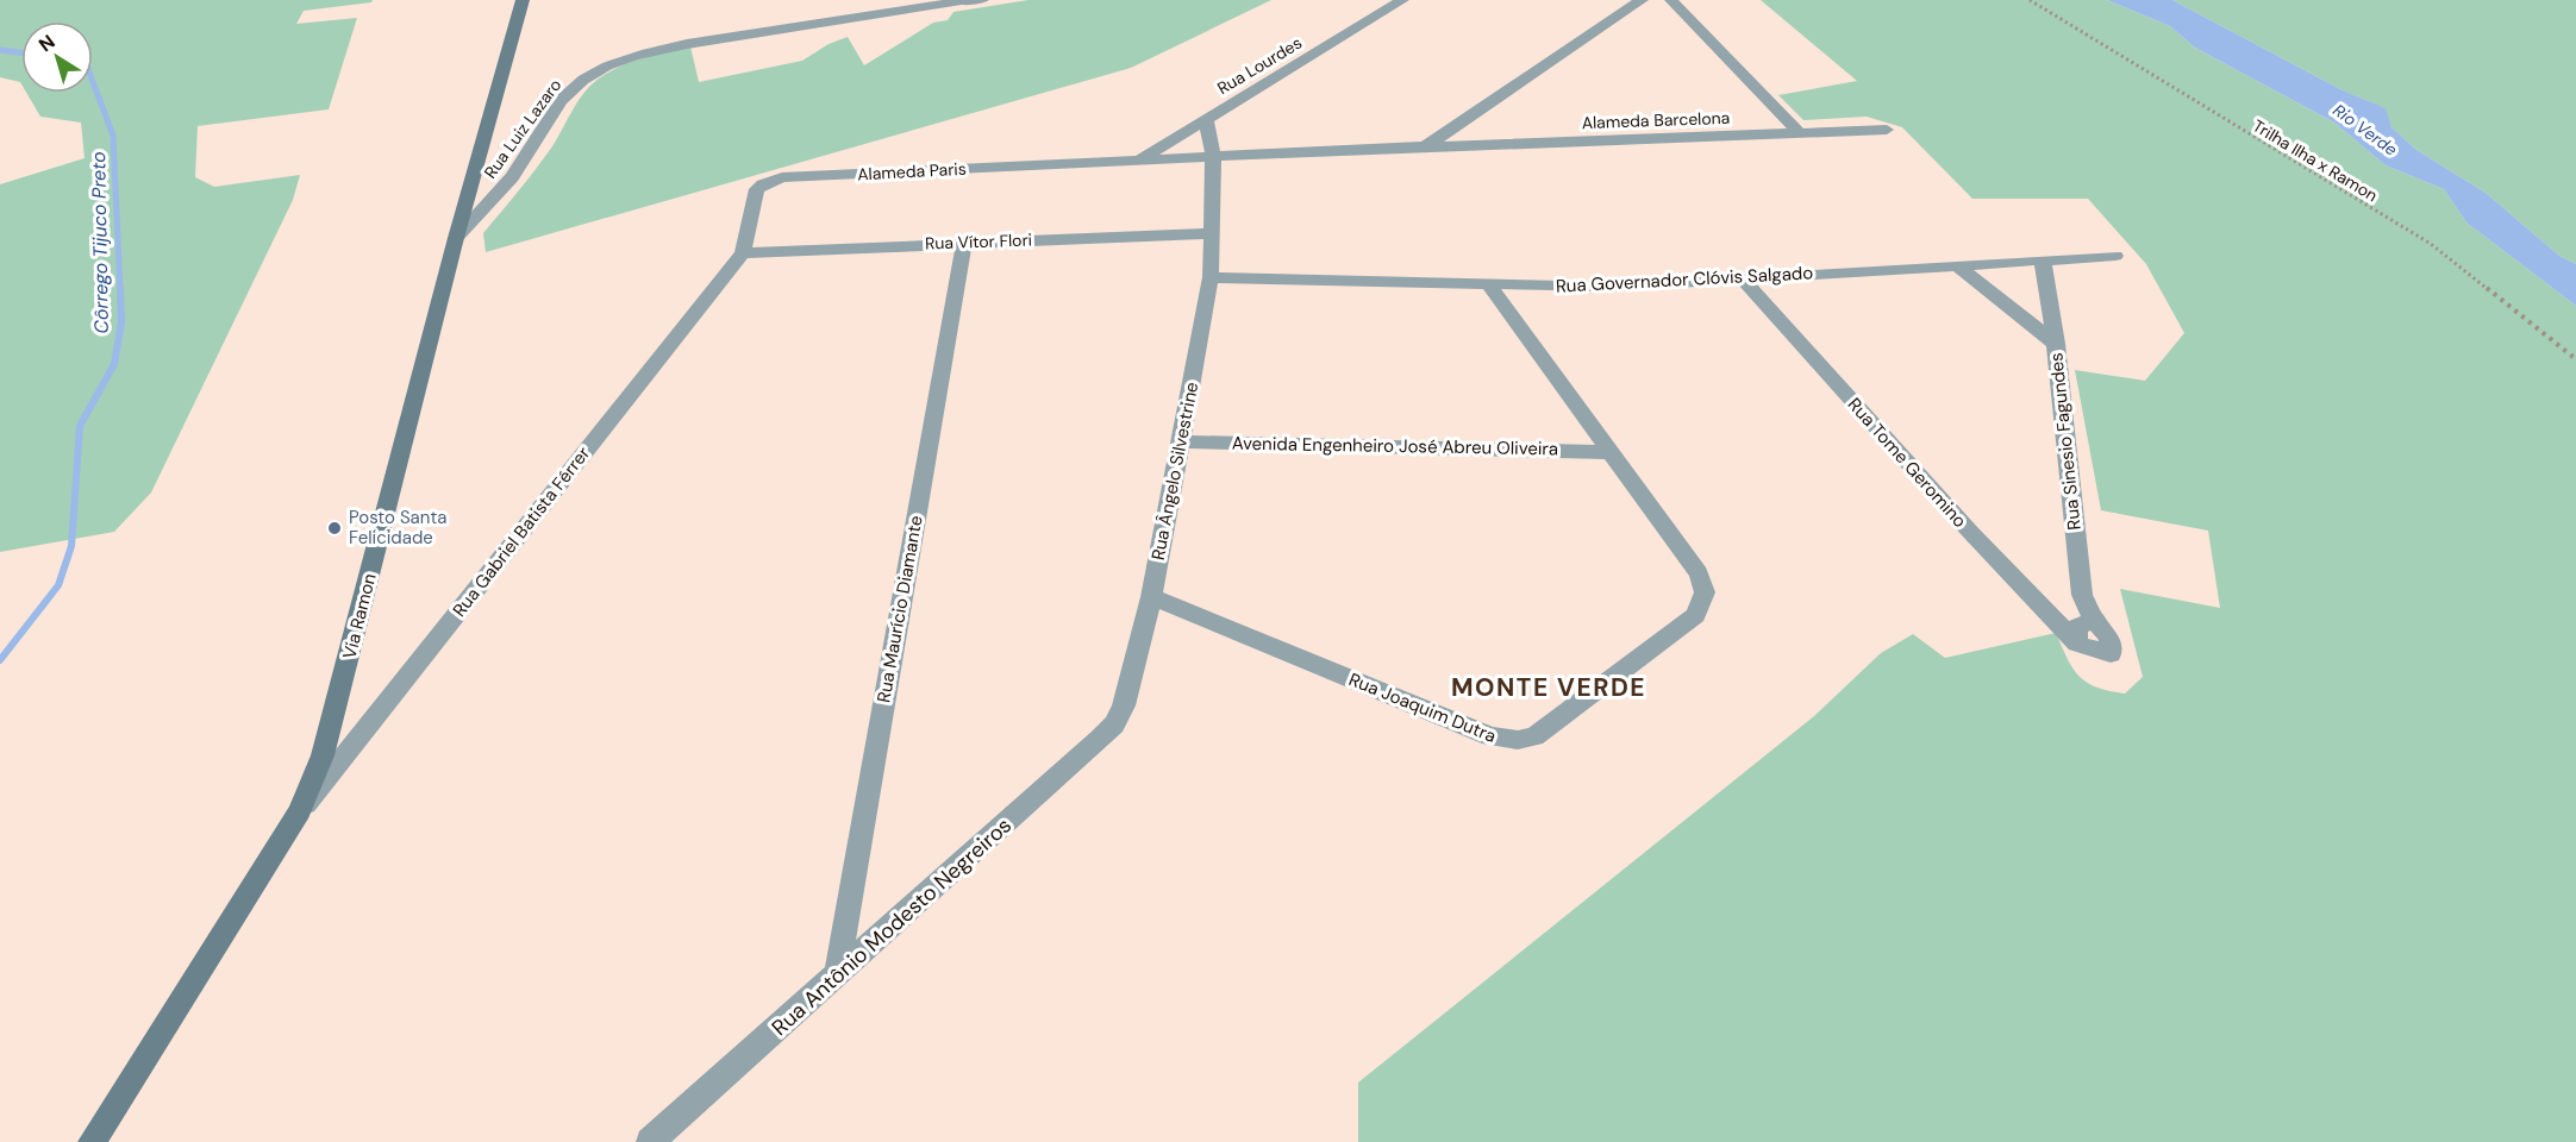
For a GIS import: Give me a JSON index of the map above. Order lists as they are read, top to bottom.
{
  "streets": {
    "main road": ["Via Ramon"],
    "street": [
      "Rua Lourdes",
      "Alameda Barcelona",
      "Rua Luiz Lazaro",
      "Alameda Paris",
      "Rua Vítor Flori",
      "Rua Governador Clóvis Salgado",
      "Rua Sinesio Fagundes",
      "Avenida Engenheiro José Abreu Oliveira",
      "Rua Tome Geromino",
      "Rua Ângelo Silvestrine",
      "Rua Gabriel Batista Férrer",
      "Rua Maurício Diamante",
      "Rua Joaquim Dutra",
      "Rua Antônio Modesto Negreiros"
    ],
    "path": ["Trilha Ilha x Ramon"]
  },
  "crossings": [
    ["Rua Lourdes", "Alameda Barcelona"],
    ["Rua Lourdes", "Alameda Paris"],
    ["Rua Lourdes", "Rua Ângelo Silvestrine"],
    ["Alameda Barcelona", "Alameda Paris"],
    ["Alameda Barcelona", "Rua Ângelo Silvestrine"],
    ["Rua Luiz Lazaro", "Via Ramon"],
    ["Alameda Paris", "Rua Vítor Flori"],
    ["Alameda Paris", "Rua Gabriel Batista Férrer"],
    ["Rua Vítor Flori", "Rua Ângelo Silvestrine"],
    ["Rua Vítor Flori", "Rua Gabriel Batista Férrer"],
    ["Rua Vítor Flori", "Rua Maurício Diamante"],
    ["Rua Governador Clóvis Salgado", "Rua Sinesio Fagundes"],
    ["Rua Governador Clóvis Salgado", "Rua Tome Geromino"],
    ["Rua Governador Clóvis Salgado", "Rua Ângelo Silvestrine"],
    ["Rua Governador Clóvis Salgado", "Rua Joaquim Dutra"],
    ["Rua Sinesio Fagundes", "Rua Tome Geromino"],
    ["Avenida Engenheiro José Abreu Oliveira", "Rua Ângelo Silvestrine"],
    ["Avenida Engenheiro José Abreu Oliveira", "Rua Joaquim Dutra"],
    ["Rua Ângelo Silvestrine", "Rua Joaquim Dutra"],
    ["Rua Ângelo Silvestrine", "Rua Antônio Modesto Negreiros"],
    ["Rua Gabriel Batista Férrer", "Via Ramon"],
    ["Rua Maurício Diamante", "Rua Antônio Modesto Negreiros"]
  ],
  "districts": ["MONTE VERDE"],
  "water": ["Rio Verde", "Côrrego Tijuco Preto"],
  "places": ["Posto Santa Felicidade"],
  "north": "top left"
}
